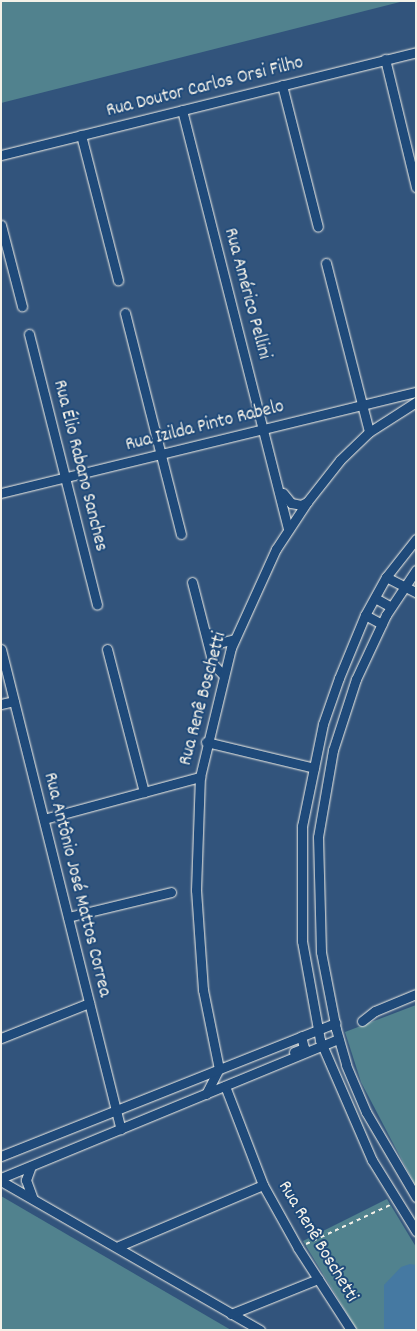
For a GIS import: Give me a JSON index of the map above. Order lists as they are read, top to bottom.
{
  "streets": {
    "street": [
      "Rua Doutor Carlos Orsi Filho",
      "Rua Américo Pellini",
      "Rua Izilda Pinto Rabelo",
      "Rua Élio Rabano Sanches",
      "Rua Renê Boschetti",
      "Rua Antônio José Mattos Correa"
    ]
  },
  "crossings": [
    ["Rua Doutor Carlos Orsi Filho", "Rua Américo Pellini"],
    ["Rua Américo Pellini", "Rua Izilda Pinto Rabelo"],
    ["Rua Américo Pellini", "Rua Renê Boschetti"],
    ["Rua Izilda Pinto Rabelo", "Rua Élio Rabano Sanches"]
  ]
}
